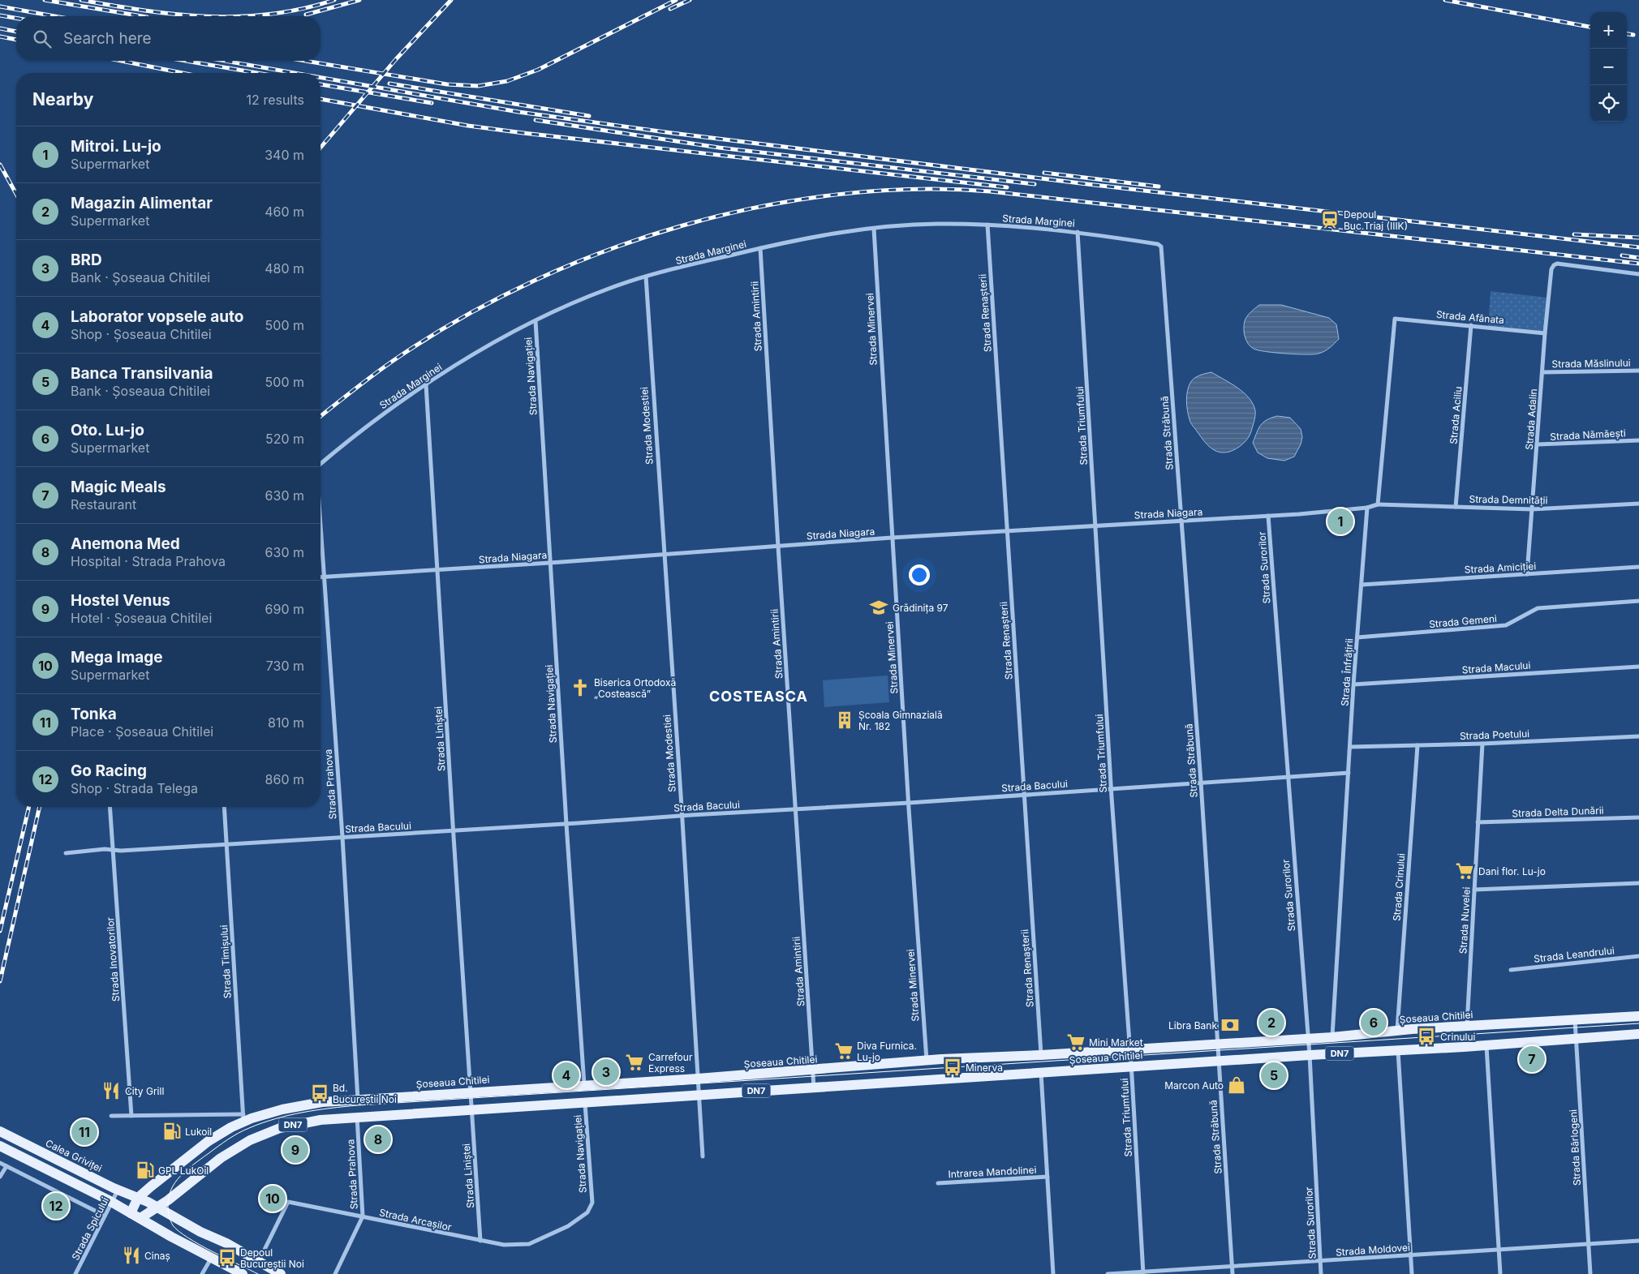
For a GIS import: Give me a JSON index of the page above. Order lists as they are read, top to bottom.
{
  "streets": {
    "main road": ["Șoseaua Chitilei", "DN7", "Calea Griviței"],
    "street": [
      "Strada Marginei",
      "Strada Renașterii",
      "Strada Amintirii",
      "Strada Afânata",
      "Strada Minervei",
      "Strada Măslinului",
      "Strada Navigației",
      "Strada Aciliu",
      "Strada Adalin",
      "Strada Modestiei",
      "Strada Triumfului",
      "Strada Străbună",
      "Strada Nămăești",
      "Strada Demnității",
      "Strada Niagara",
      "Strada Surorilor",
      "Strada Amiciției",
      "Strada Gemeni",
      "Strada Macului",
      "Strada Înfrățirii",
      "Strada Poetului",
      "Strada Liniștei",
      "Strada Prahova",
      "Strada Bacului",
      "Strada Delta Dunării",
      "Strada Crinului",
      "Strada Nuvelei",
      "Strada Leandrului",
      "Strada Inovatorilor",
      "Strada Timișului",
      "Strada Bârlogeni",
      "Intrarea Mandolinei",
      "Strada Arcașilor",
      "Strada Spicului",
      "Strada Moldovei"
    ]
  },
  "crossings": [
    ["Strada Marginei", "Strada Renașterii"],
    ["Strada Marginei", "Strada Amintirii"],
    ["Strada Marginei", "Strada Minervei"],
    ["Strada Marginei", "Strada Navigației"],
    ["Strada Marginei", "Strada Modestiei"],
    ["Strada Marginei", "Strada Triumfului"],
    ["Strada Marginei", "Strada Străbună"],
    ["Strada Marginei", "Strada Liniștei"],
    ["Strada Renașterii", "Strada Niagara"],
    ["Strada Renașterii", "Strada Bacului"],
    ["Strada Renașterii", "Șoseaua Chitilei"],
    ["Strada Amintirii", "Strada Niagara"],
    ["Strada Amintirii", "Strada Bacului"],
    ["Strada Amintirii", "Șoseaua Chitilei"],
    ["Strada Afânata", "Strada Aciliu"],
    ["Strada Afânata", "Strada Adalin"],
    ["Strada Afânata", "Strada Demnității"],
    ["Strada Minervei", "Strada Niagara"],
    ["Strada Minervei", "Strada Bacului"],
    ["Strada Minervei", "Șoseaua Chitilei"],
    ["Strada Măslinului", "Strada Adalin"],
    ["Strada Navigației", "Strada Niagara"],
    ["Strada Navigației", "Strada Bacului"],
    ["Strada Navigației", "Șoseaua Chitilei"],
    ["Strada Navigației", "Strada Arcașilor"],
    ["Strada Aciliu", "Strada Demnității"],
    ["Strada Adalin", "Strada Nămăești"],
    ["Strada Adalin", "Strada Demnității"],
    ["Strada Adalin", "Strada Amiciției"],
    ["Strada Modestiei", "Strada Niagara"],
    ["Strada Modestiei", "Strada Bacului"],
    ["Strada Modestiei", "Șoseaua Chitilei"],
    ["Strada Triumfului", "Strada Niagara"],
    ["Strada Triumfului", "Strada Bacului"],
    ["Strada Triumfului", "Șoseaua Chitilei"],
    ["Strada Triumfului", "Strada Moldovei"],
    ["Strada Străbună", "Strada Niagara"],
    ["Strada Străbună", "Strada Bacului"],
    ["Strada Străbună", "Șoseaua Chitilei"],
    ["Strada Străbună", "Strada Moldovei"],
    ["Strada Niagara", "Strada Surorilor"],
    ["Strada Niagara", "Strada Înfrățirii"],
    ["Strada Niagara", "Strada Liniștei"],
    ["Strada Niagara", "Strada Prahova"],
    ["Strada Surorilor", "Strada Bacului"],
    ["Strada Surorilor", "Șoseaua Chitilei"],
    ["Strada Surorilor", "Strada Moldovei"],
    ["Strada Amiciției", "Strada Înfrățirii"],
    ["Strada Gemeni", "Strada Înfrățirii"],
    ["Strada Macului", "Strada Înfrățirii"],
    ["Strada Înfrățirii", "Strada Poetului"],
    ["Strada Înfrățirii", "Strada Bacului"],
    ["Strada Înfrățirii", "Șoseaua Chitilei"],
    ["Strada Poetului", "Strada Crinului"],
    ["Strada Poetului", "Strada Nuvelei"],
    ["Strada Liniștei", "Strada Bacului"],
    ["Strada Liniștei", "Șoseaua Chitilei"],
    ["Strada Liniștei", "Strada Arcașilor"],
    ["Strada Prahova", "Strada Bacului"],
    ["Strada Prahova", "Șoseaua Chitilei"],
    ["Strada Prahova", "Strada Arcașilor"],
    ["Strada Bacului", "Strada Inovatorilor"],
    ["Strada Bacului", "Strada Timișului"],
    ["Strada Delta Dunării", "Strada Nuvelei"],
    ["Strada Crinului", "Șoseaua Chitilei"],
    ["Strada Nuvelei", "Șoseaua Chitilei"],
    ["Strada Inovatorilor", "Șoseaua Chitilei"],
    ["Strada Timișului", "Șoseaua Chitilei"],
    ["Șoseaua Chitilei", "Strada Bârlogeni"],
    ["Șoseaua Chitilei", "Calea Griviței"],
    ["Strada Bârlogeni", "Strada Moldovei"],
    ["Calea Griviței", "Strada Arcașilor"],
    ["Calea Griviței", "Strada Spicului"]
  ],
  "districts": ["COSTEASCA"],
  "places": {
    "station": ["Depoul Buc.Triaj (IIIK)"],
    "school or university": ["Grădinița 97"],
    "church": ["Biserica Ortodoxă „Costească”"],
    "building": ["Școala Gimnazială Nr. 182"],
    "supermarket": [
      "Dani flor. Lu-jo",
      "Mini Market",
      "Diva Furnica. Lu-jo",
      "Carrefour Express"
    ],
    "bank": ["Libra Bank"],
    "bus stop": [
      "Crinului",
      "Minerva",
      "Bd. Bucureștii Noi",
      "Depoul Bucureștii Noi"
    ],
    "shop": ["Marcon Auto"],
    "restaurant": ["City Grill", "Cinaș"],
    "fuel station": ["Lukoil", "GPL LukOil"]
  },
  "page": {
    "map_buttons": ["+", "−"],
    "search": "Search here",
    "heading": ["Nearby", "12 results"],
    "list": [
      {
        "mark": "1",
        "name": "Mitroi. Lu-jo",
        "note": "Supermarket",
        "value": "340 m"
      },
      {
        "mark": "2",
        "name": "Magazin Alimentar",
        "note": "Supermarket",
        "value": "460 m"
      },
      {
        "mark": "3",
        "name": "BRD",
        "note": "Bank · Șoseaua Chitilei",
        "value": "480 m"
      },
      {
        "mark": "4",
        "name": "Laborator vopsele auto",
        "note": "Shop · Șoseaua Chitilei",
        "value": "500 m"
      },
      {
        "mark": "5",
        "name": "Banca Transilvania",
        "note": "Bank · Șoseaua Chitilei",
        "value": "500 m"
      },
      {
        "mark": "6",
        "name": "Oto. Lu-jo",
        "note": "Supermarket",
        "value": "520 m"
      },
      {
        "mark": "7",
        "name": "Magic Meals",
        "note": "Restaurant",
        "value": "630 m"
      },
      {
        "mark": "8",
        "name": "Anemona Med",
        "note": "Hospital · Strada Prahova",
        "value": "630 m"
      },
      {
        "mark": "9",
        "name": "Hostel Venus",
        "note": "Hotel · Șoseaua Chitilei",
        "value": "690 m"
      },
      {
        "mark": "10",
        "name": "Mega Image",
        "note": "Supermarket",
        "value": "730 m"
      },
      {
        "mark": "11",
        "name": "Tonka",
        "note": "Place · Șoseaua Chitilei",
        "value": "810 m"
      },
      {
        "mark": "12",
        "name": "Go Racing",
        "note": "Shop · Strada Telega",
        "value": "860 m"
      }
    ],
    "pins": [
      "1",
      "2",
      "6",
      "7",
      "3",
      "4",
      "5",
      "11",
      "8",
      "9",
      "10",
      "12"
    ]
  }
}
